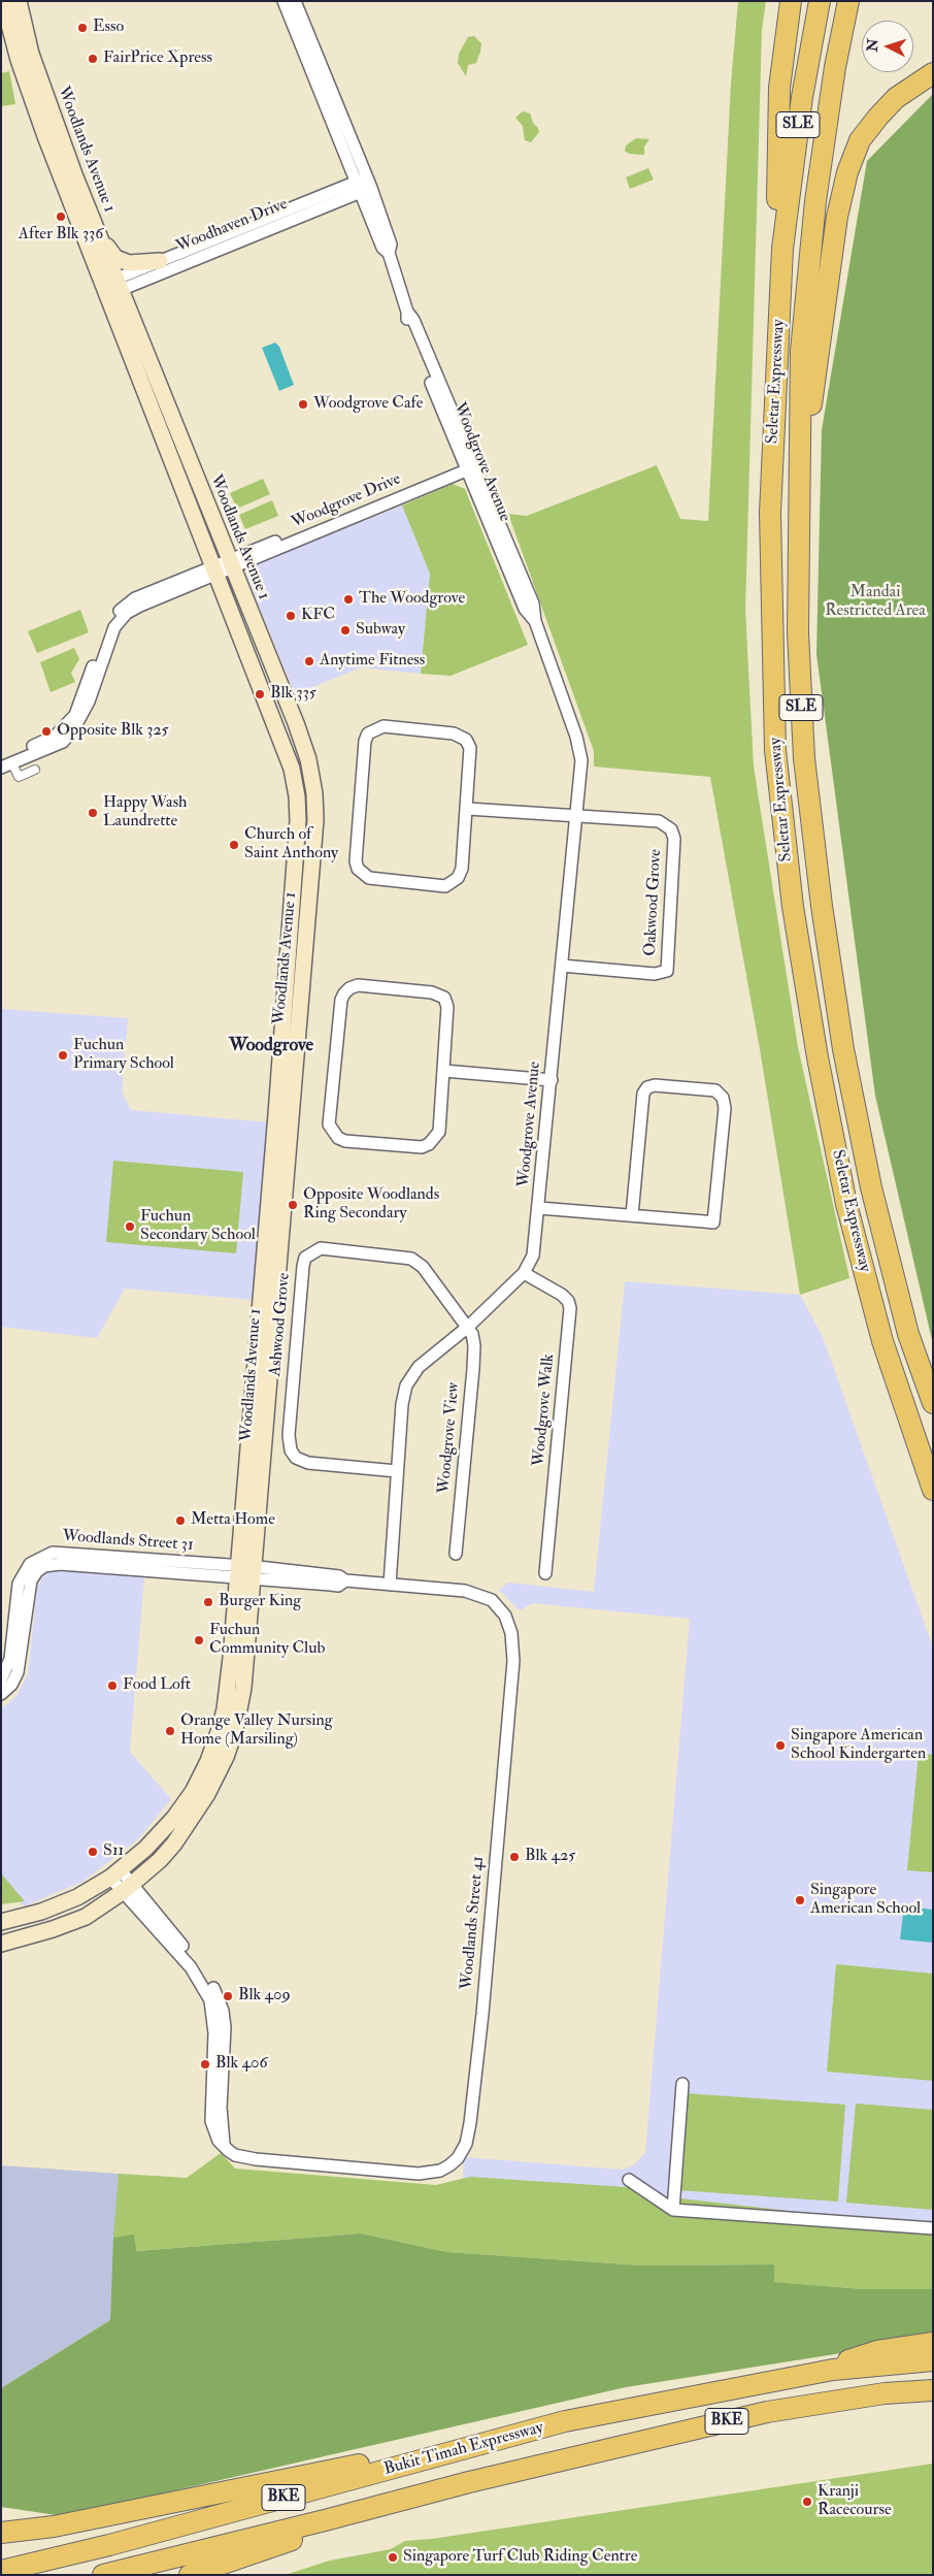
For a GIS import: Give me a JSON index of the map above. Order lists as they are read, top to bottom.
{
  "streets": {
    "highway": [
      "SLE",
      "Seletar Expressway",
      "BKE",
      "Bukit Timah Expressway"
    ],
    "main road": ["Woodlands Avenue 1"],
    "street": [
      "Woodhaven Drive",
      "Woodgrove Avenue",
      "Woodgrove Drive",
      "Oakwood Grove",
      "Ashwood Grove",
      "Woodgrove Walk",
      "Woodgrove View",
      "Woodlands Street 31",
      "Woodlands Street 41"
    ]
  },
  "crossings": [
    ["Woodlands Avenue 1", "Woodhaven Drive"],
    ["Woodlands Avenue 1", "Woodgrove Drive"],
    ["Woodlands Avenue 1", "Woodlands Street 31"],
    ["Woodlands Avenue 1", "Woodlands Street 41"],
    ["Woodhaven Drive", "Woodgrove Avenue"],
    ["Woodgrove Avenue", "Woodgrove Drive"],
    ["Woodgrove Avenue", "Oakwood Grove"],
    ["Woodgrove Avenue", "Ashwood Grove"],
    ["Woodgrove Avenue", "Woodgrove Walk"],
    ["Woodgrove Avenue", "Woodgrove View"],
    ["Woodgrove Avenue", "Woodlands Street 41"],
    ["Ashwood Grove", "Woodgrove View"],
    ["Woodlands Street 31", "Woodlands Street 41"]
  ],
  "districts": ["Woodgrove"],
  "parks": ["Mandai Restricted Area"],
  "places": [
    "Esso",
    "FairPrice Xpress",
    "After Blk 336",
    "Woodgrove Cafe",
    "The Woodgrove",
    "KFC",
    "Subway",
    "Anytime Fitness",
    "Blk 335",
    "Opposite Blk 325",
    "Happy Wash Laundrette",
    "Church of Saint Anthony",
    "Fuchun Primary School",
    "Opposite Woodlands Ring Secondary",
    "Fuchun Secondary School",
    "Metta Home",
    "Burger King",
    "Fuchun Community Club",
    "Food Loft",
    "Orange Valley Nursing Home (Marsiling)",
    "Singapore American School Kindergarten",
    "S11",
    "Blk 425",
    "Singapore American School",
    "Blk 409",
    "Blk 406",
    "Kranji Racecourse",
    "Singapore Turf Club Riding Centre"
  ],
  "north": "left"
}
